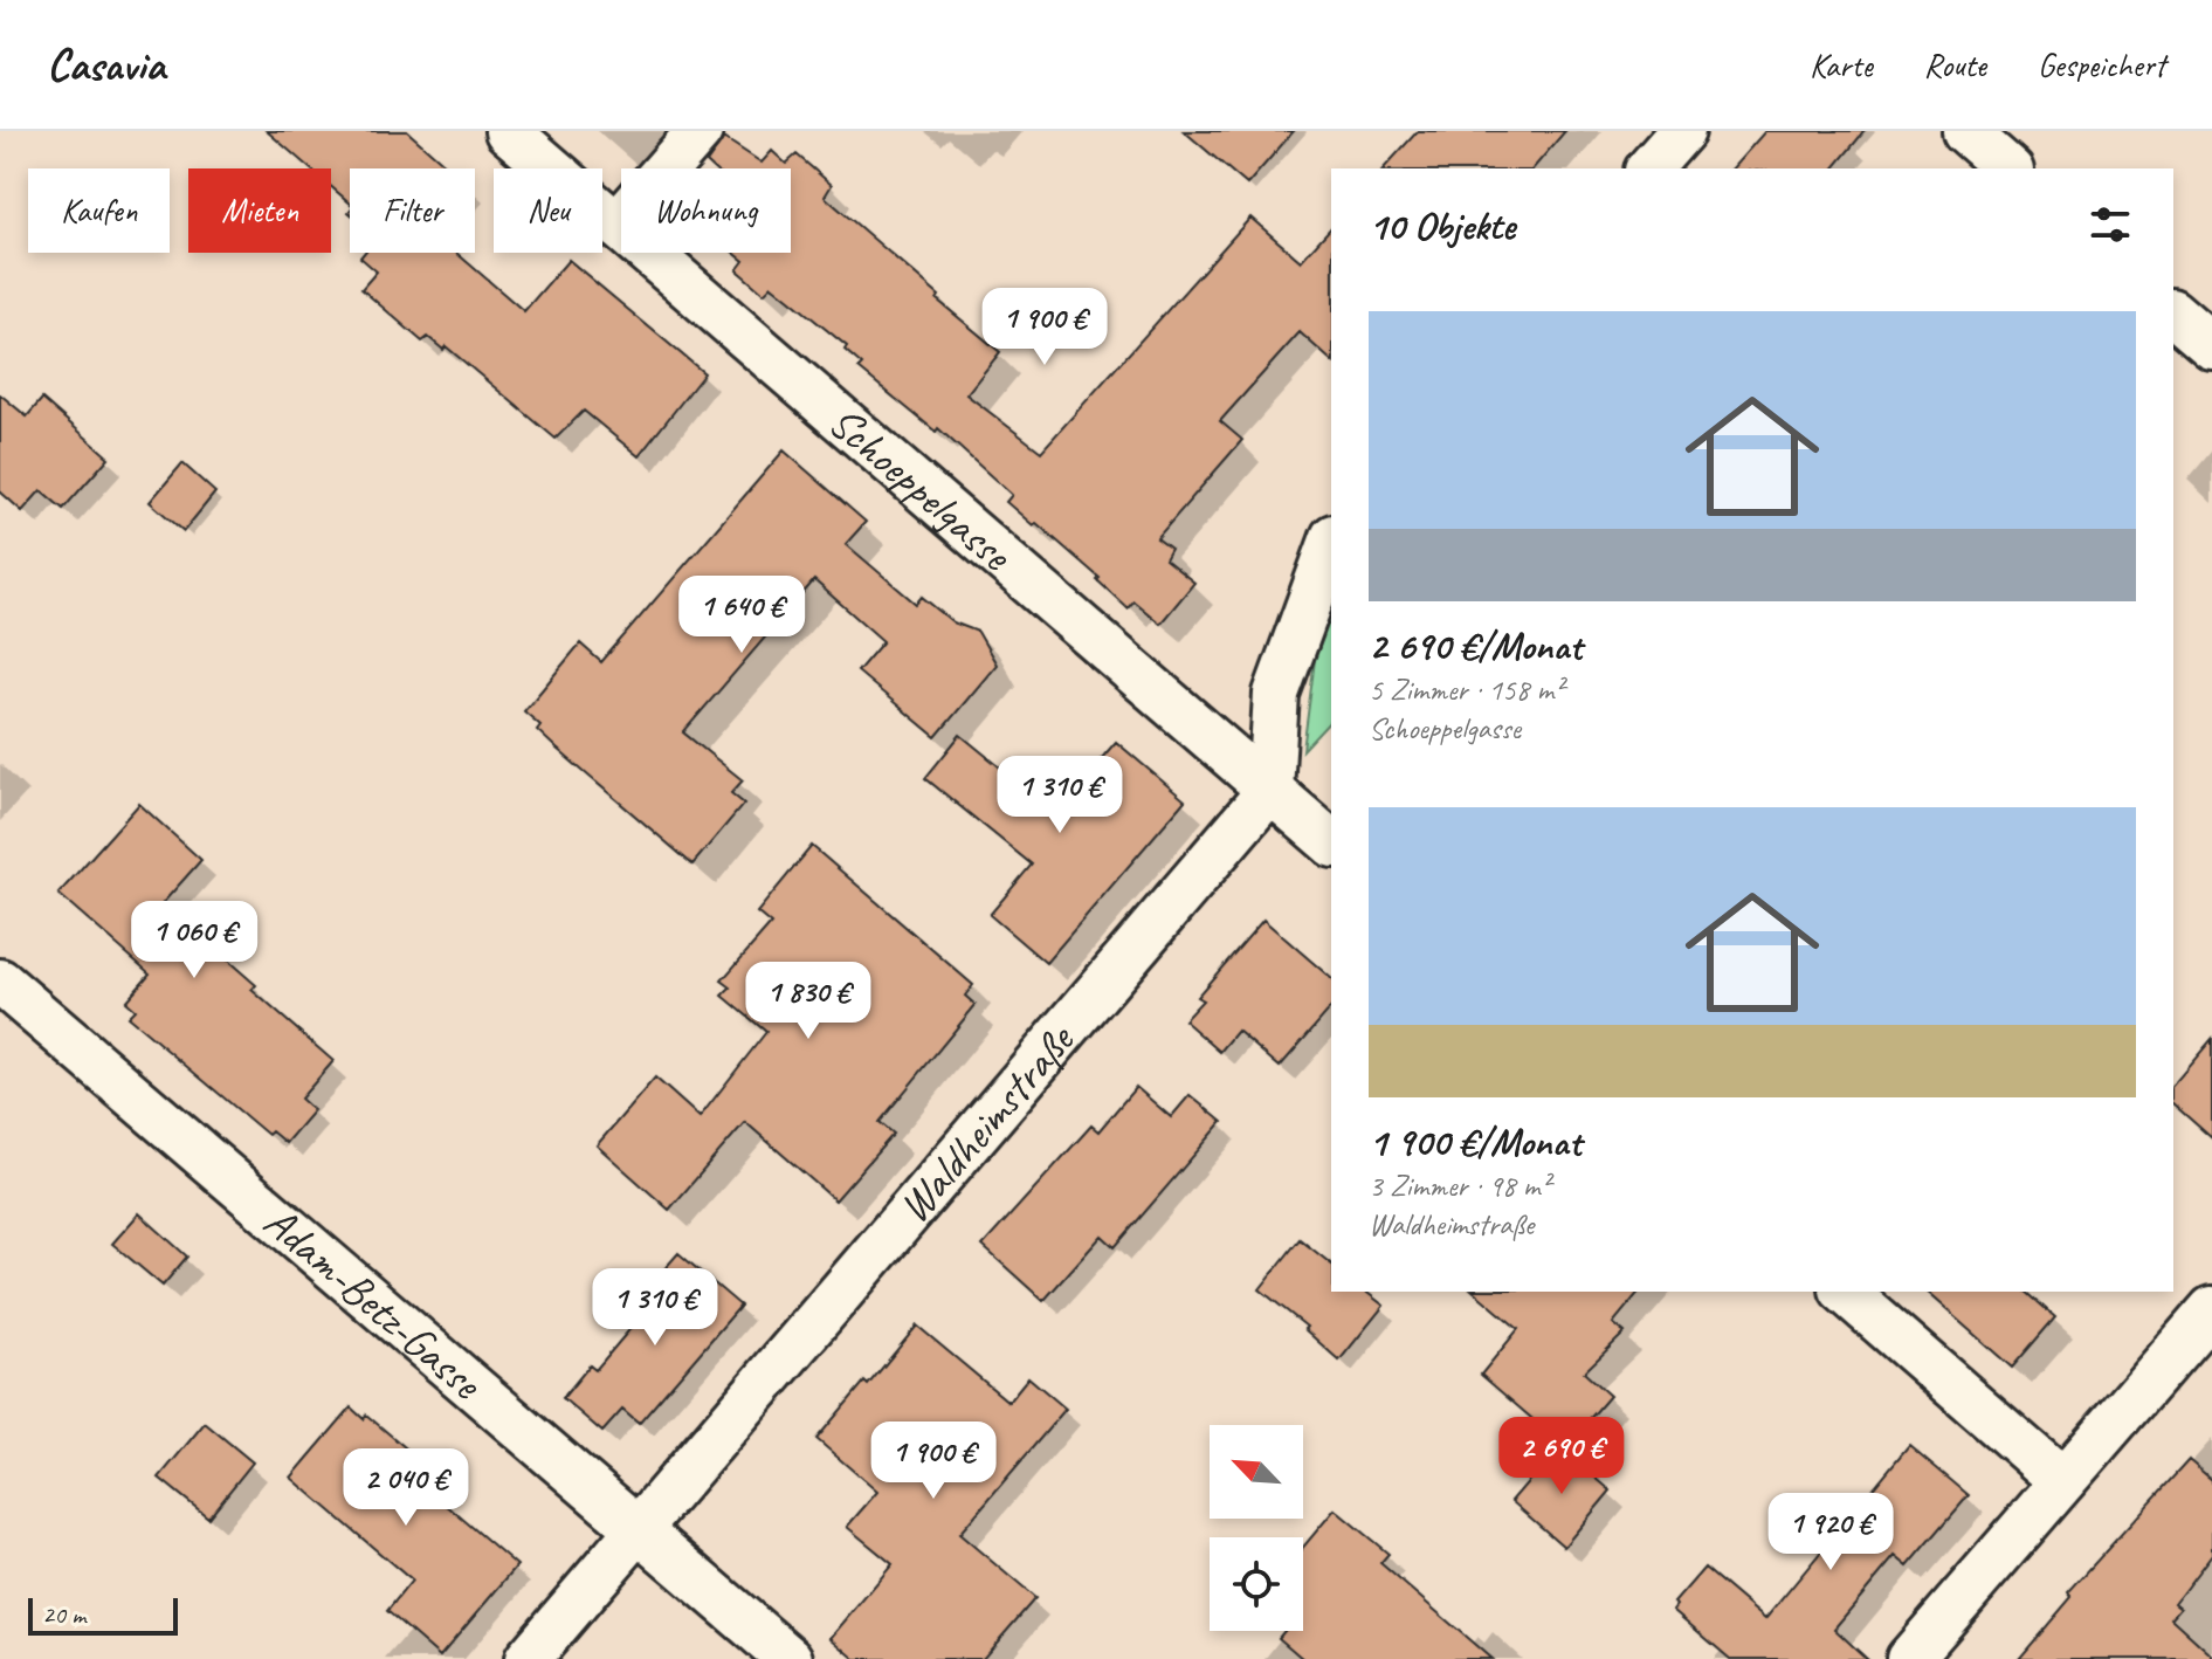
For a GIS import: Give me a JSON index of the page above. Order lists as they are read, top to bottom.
{
  "streets": {
    "street": ["Schoeppelgasse", "Waldheimstraße", "Adam-Betz-Gasse"]
  },
  "crossings": [
    ["Schoeppelgasse", "Waldheimstraße"],
    ["Waldheimstraße", "Adam-Betz-Gasse"]
  ],
  "scale_bar": "20 m",
  "north": "top left",
  "page": {
    "header": "Casavia",
    "nav": ["Karte", "Route", "Gespeichert"],
    "chip": [
      "Kaufen",
      "Mieten",
      "Filter",
      "Neu",
      "Wohnung"
    ],
    "heading": "10 Objekte",
    "list": [
      {
        "name": "2 690 €/Monat",
        "note": "5 Zimmer · 158 m² · Schoeppelgasse"
      },
      {
        "name": "1 900 €/Monat",
        "note": "3 Zimmer · 98 m² · Waldheimstraße"
      }
    ],
    "price": [
      "1 900 €",
      "1 640 €",
      "1 310 €",
      "1 060 €",
      "1 830 €",
      "1 310 €",
      "2 690 €",
      "1 900 €",
      "2 040 €",
      "1 920 €"
    ],
    "scale": "20 m"
  }
}
